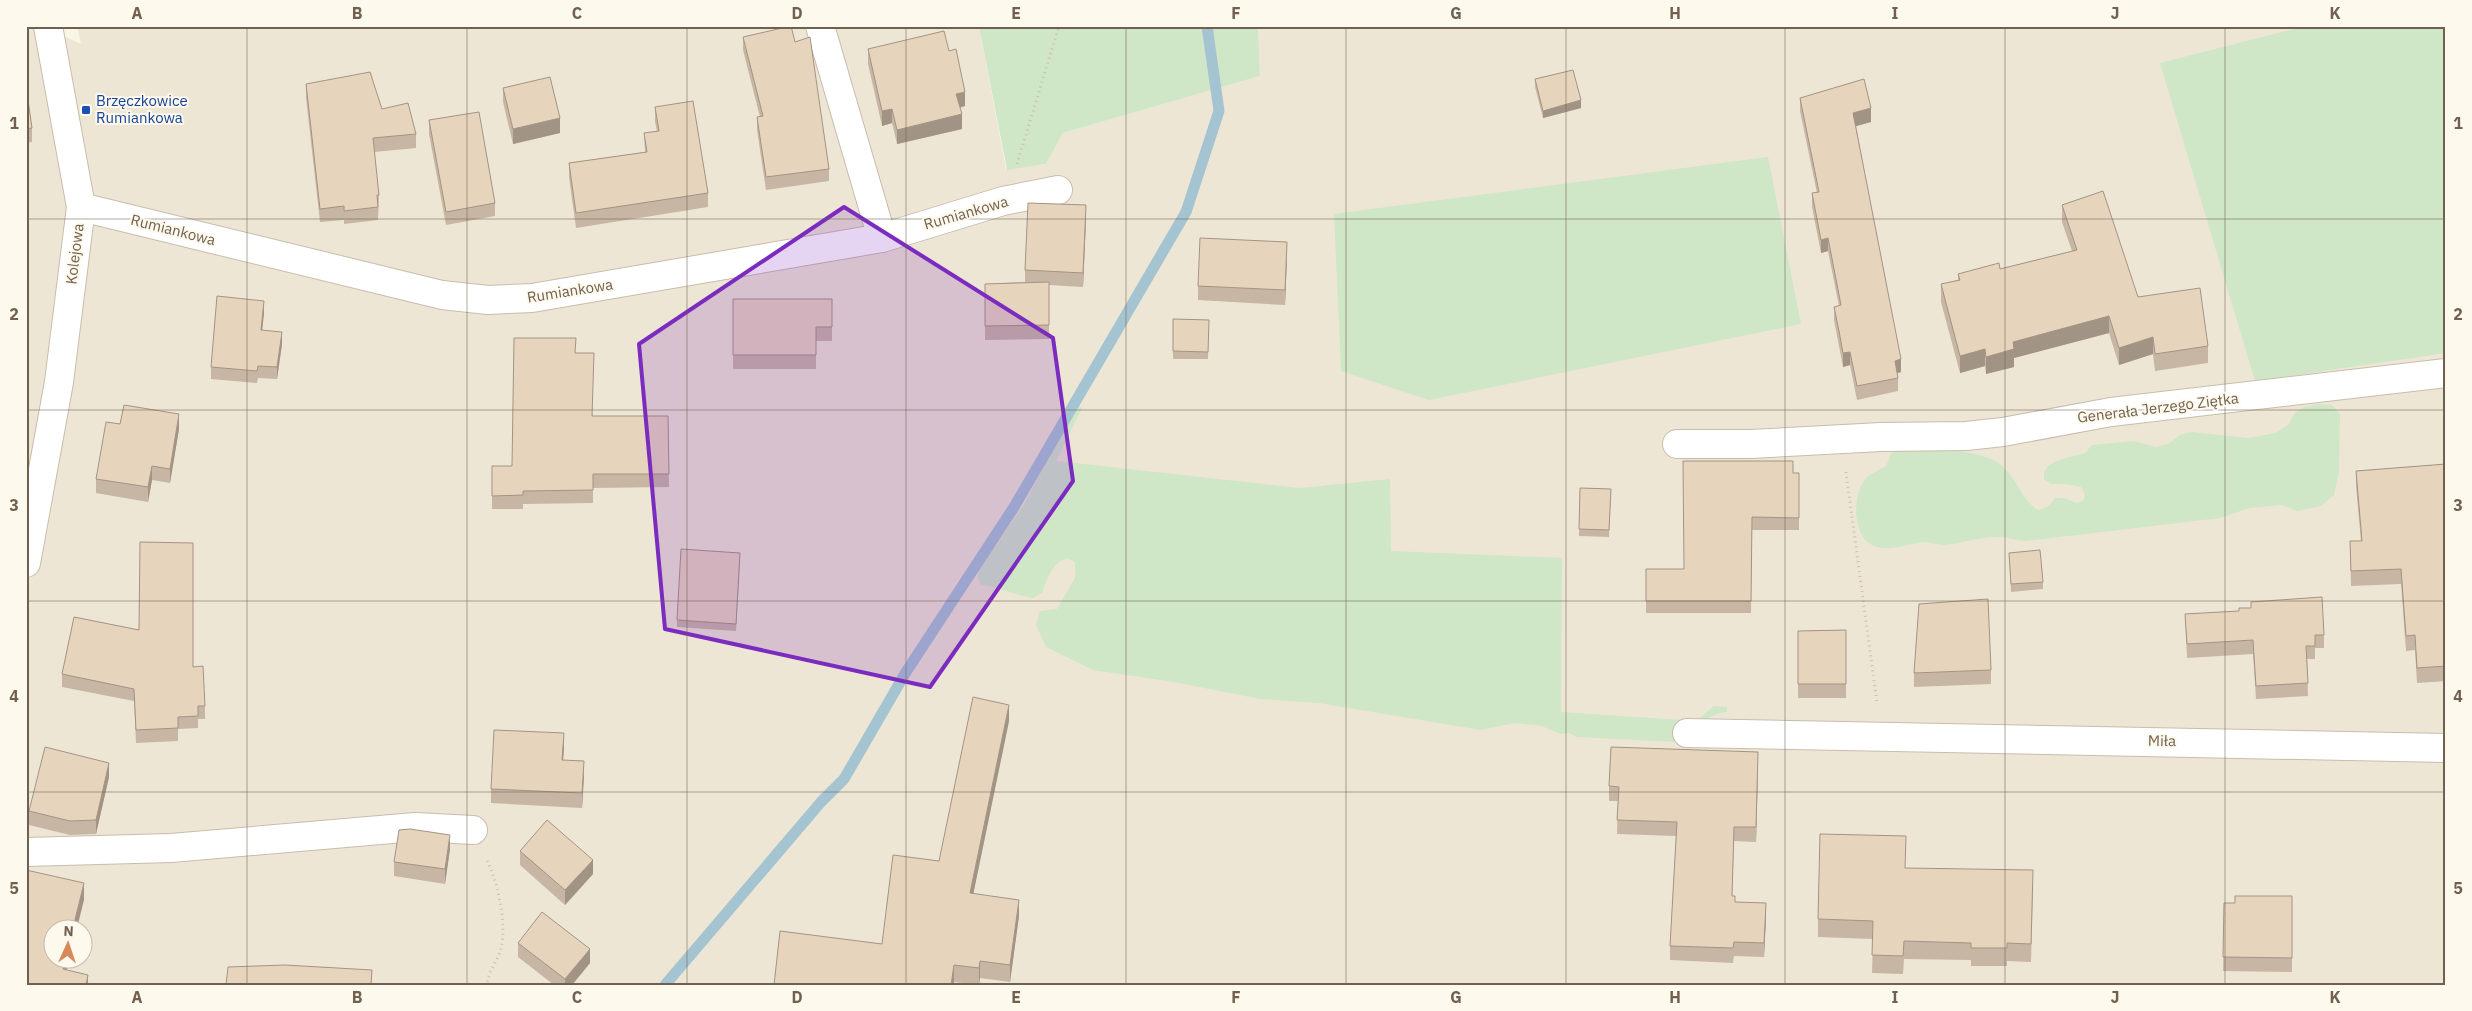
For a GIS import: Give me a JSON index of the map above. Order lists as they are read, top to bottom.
{
  "streets": {
    "street": [
      "Rumiankowa",
      "Kolejowa",
      "Generała Jerzego Ziętka",
      "Miła"
    ]
  },
  "crossings": [
    ["Rumiankowa", "Kolejowa"]
  ],
  "places": {
    "transit": ["Brzęczkowice Rumiankowa"]
  },
  "north": "top",
  "grid": {
    "columns": [
      "A",
      "B",
      "C",
      "D",
      "E",
      "F",
      "G",
      "H",
      "I",
      "J",
      "K"
    ],
    "rows": [
      "1",
      "2",
      "3",
      "4",
      "5"
    ]
  }
}
